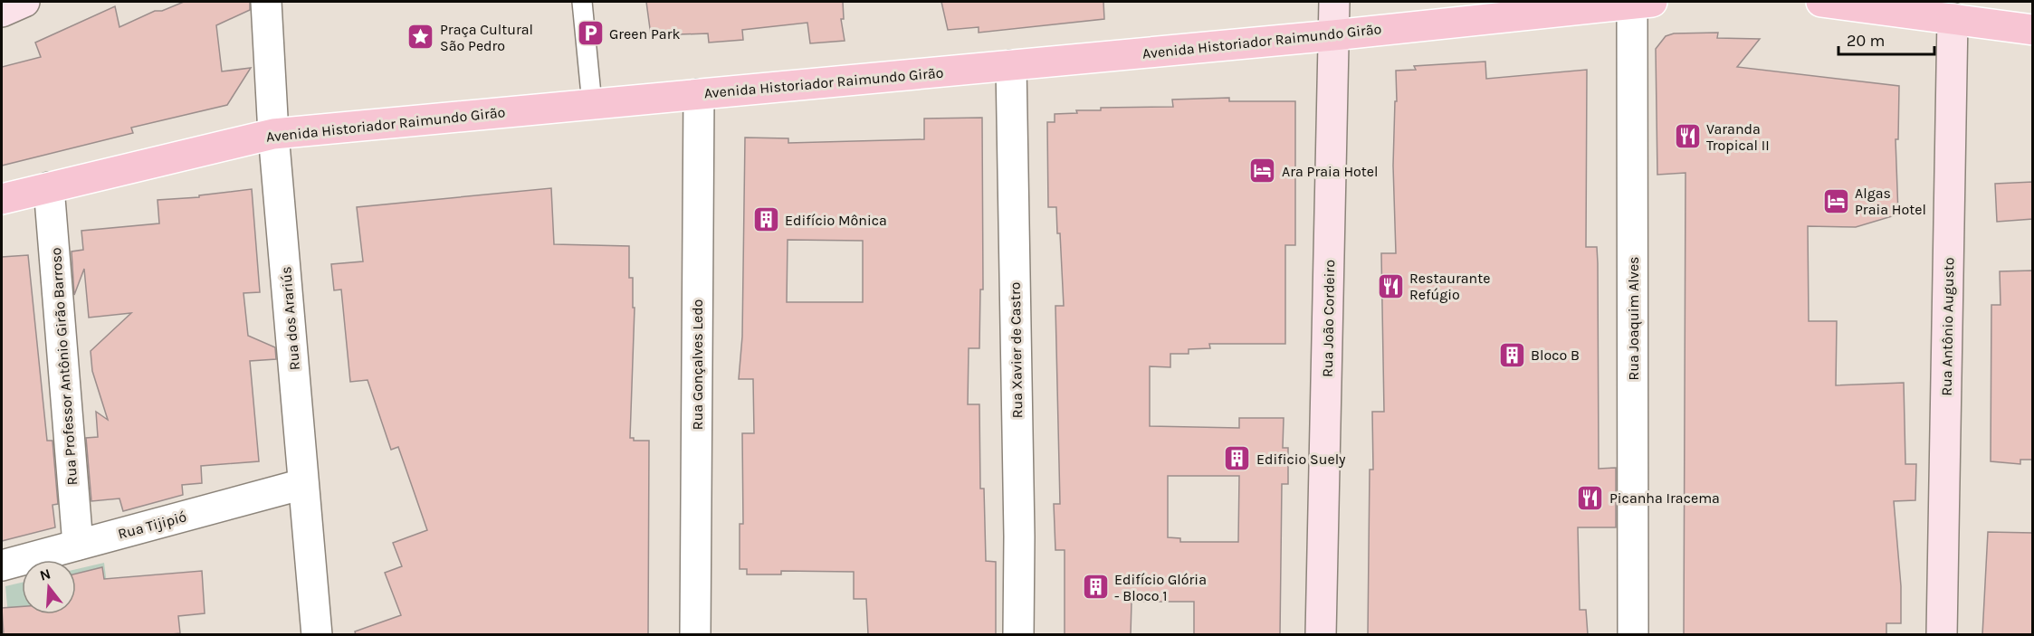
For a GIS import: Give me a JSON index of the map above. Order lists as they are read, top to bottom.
{
  "streets": {
    "main road": ["Avenida Historiador Raimundo Girão"],
    "street": [
      "Rua dos Arariús",
      "Rua João Cordeiro",
      "Rua Joaquim Alves",
      "Rua Antônio Augusto",
      "Rua Xavier de Castro",
      "Rua Gonçalves Ledo",
      "Rua Professor Antônio Girão Barroso",
      "Rua Tijipió"
    ]
  },
  "crossings": [
    ["Avenida Historiador Raimundo Girão", "Rua dos Arariús"],
    ["Avenida Historiador Raimundo Girão", "Rua João Cordeiro"],
    ["Avenida Historiador Raimundo Girão", "Rua Joaquim Alves"],
    ["Avenida Historiador Raimundo Girão", "Rua Xavier de Castro"],
    ["Avenida Historiador Raimundo Girão", "Rua Gonçalves Ledo"],
    ["Avenida Historiador Raimundo Girão", "Rua Professor Antônio Girão Barroso"],
    ["Rua dos Arariús", "Rua Tijipió"],
    ["Rua Professor Antônio Girão Barroso", "Rua Tijipió"]
  ],
  "places": {
    "parking": ["Green Park"],
    "place": ["Praça Cultural São Pedro"],
    "restaurant": ["Varanda Tropical II", "Restaurante Refúgio", "Picanha Iracema"],
    "hotel": ["Ara Praia Hotel", "Algas Praia Hotel"],
    "building": [
      "Edifício Mônica",
      "Bloco B",
      "Edificio Suely",
      "Edifício Glória - Bloco 1"
    ]
  },
  "scale_bar": "20 m",
  "north": "top"
}
